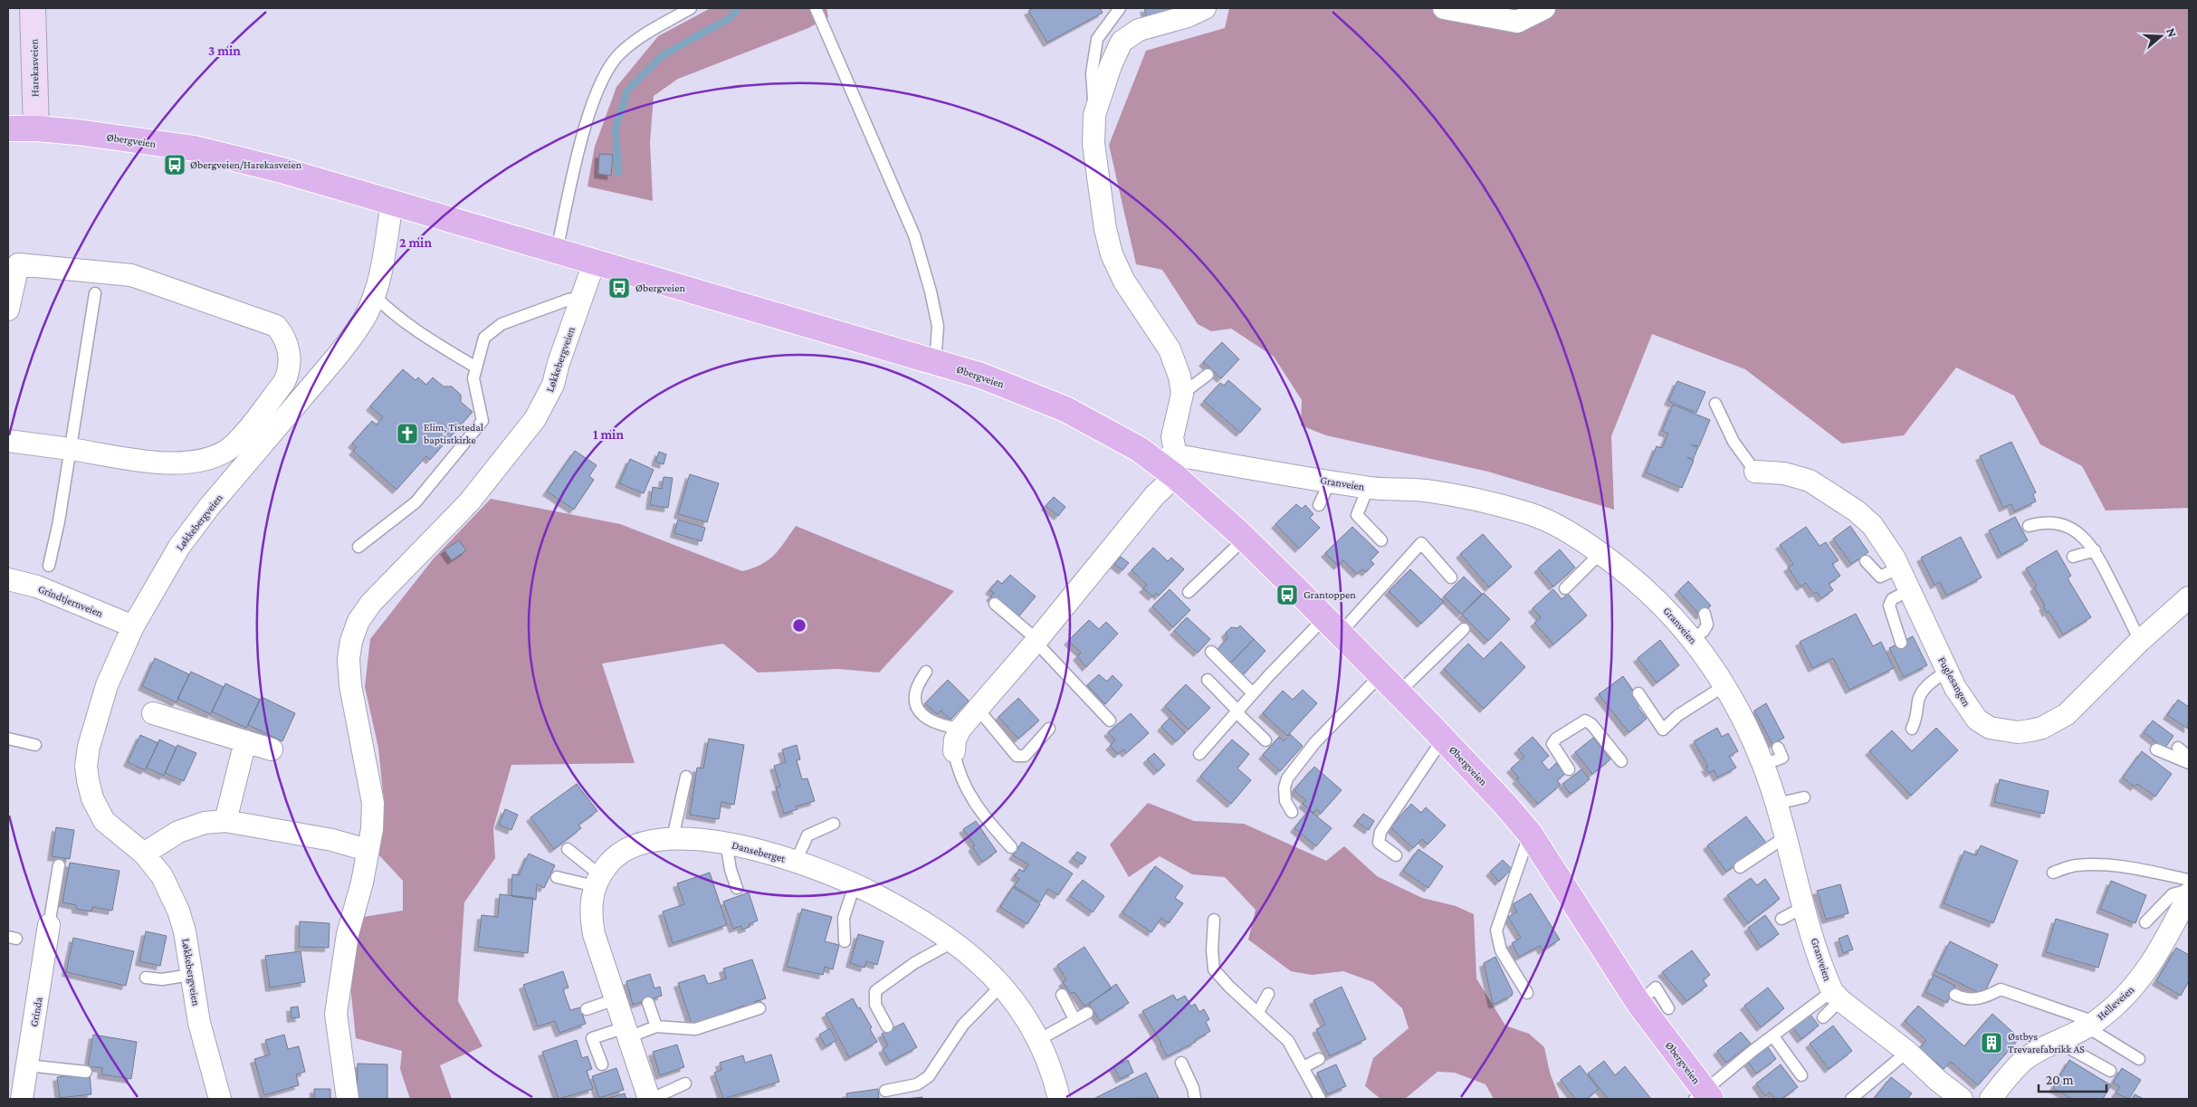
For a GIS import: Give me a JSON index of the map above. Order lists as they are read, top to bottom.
{
  "streets": {
    "main road": ["Øbergveien"],
    "street": [
      "Harekasveien",
      "Løkkebergveien",
      "Granveien",
      "Grindtjernveien",
      "Fuglesangen",
      "Danseberget",
      "Helleveien",
      "Grinda"
    ]
  },
  "crossings": [
    ["Harekasveien", "Øbergveien"],
    ["Øbergveien", "Løkkebergveien"],
    ["Øbergveien", "Granveien"],
    ["Løkkebergveien", "Grindtjernveien"]
  ],
  "places": {
    "bus stop": ["Øbergveien/Harekasveien", "Øbergveien", "Grantoppen"],
    "church": ["Elim, Tistedal baptistkirke"],
    "building": ["Østbys Trevarefabrikk AS"]
  },
  "scale_bar": "20 m",
  "north": "right",
  "rings": ["3 min", "2 min", "1 min"]
}
